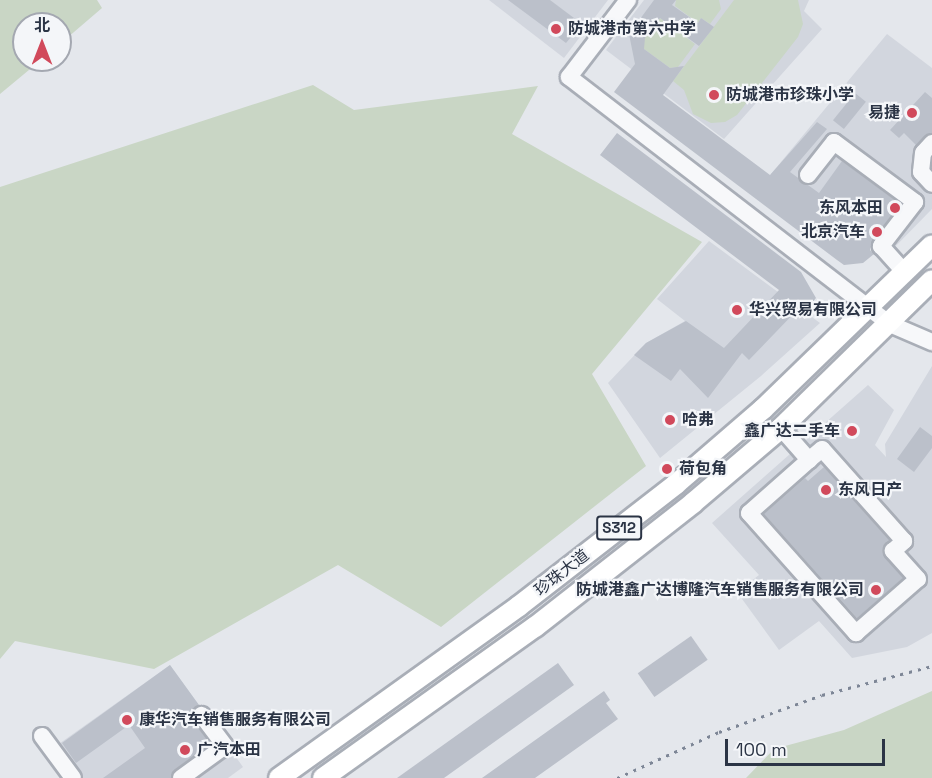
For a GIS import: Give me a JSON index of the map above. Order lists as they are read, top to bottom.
{
  "streets": {
    "main road": ["S312", "珍珠大道"]
  },
  "places": [
    "防城港市第六中学",
    "防城港市珍珠小学",
    "易捷",
    "东风本田",
    "北京汽车",
    "华兴贸易有限公司",
    "哈弗",
    "鑫广达二手车",
    "荷包角",
    "东风日产",
    "防城港鑫广达博隆汽车销售服务有限公司",
    "康华汽车销售服务有限公司",
    "广汽本田"
  ],
  "scale_bar": "100 m",
  "north": "top"
}
